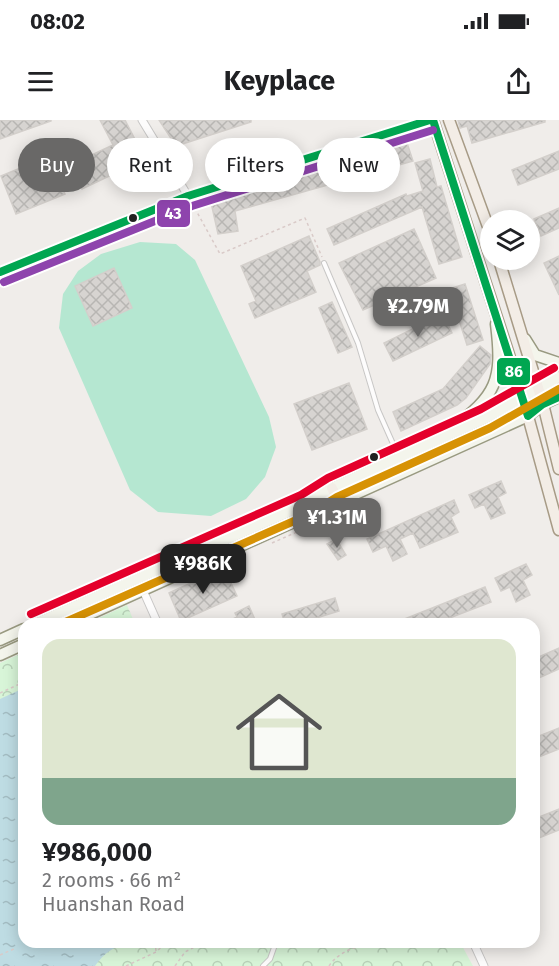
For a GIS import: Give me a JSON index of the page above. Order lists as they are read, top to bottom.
{
  "lines": ["transit line 86", "transit line 43"],
  "page": {
    "status": "08:02",
    "header": "Keyplace",
    "chip": [
      "Buy",
      "Rent",
      "Filters",
      "New"
    ],
    "price": ["¥2.79M", "¥1.31M", "¥986K"],
    "list": [
      {
        "name": "¥986,000",
        "note": "2 rooms · 66 m² · Huanshan Road"
      }
    ]
  }
}
